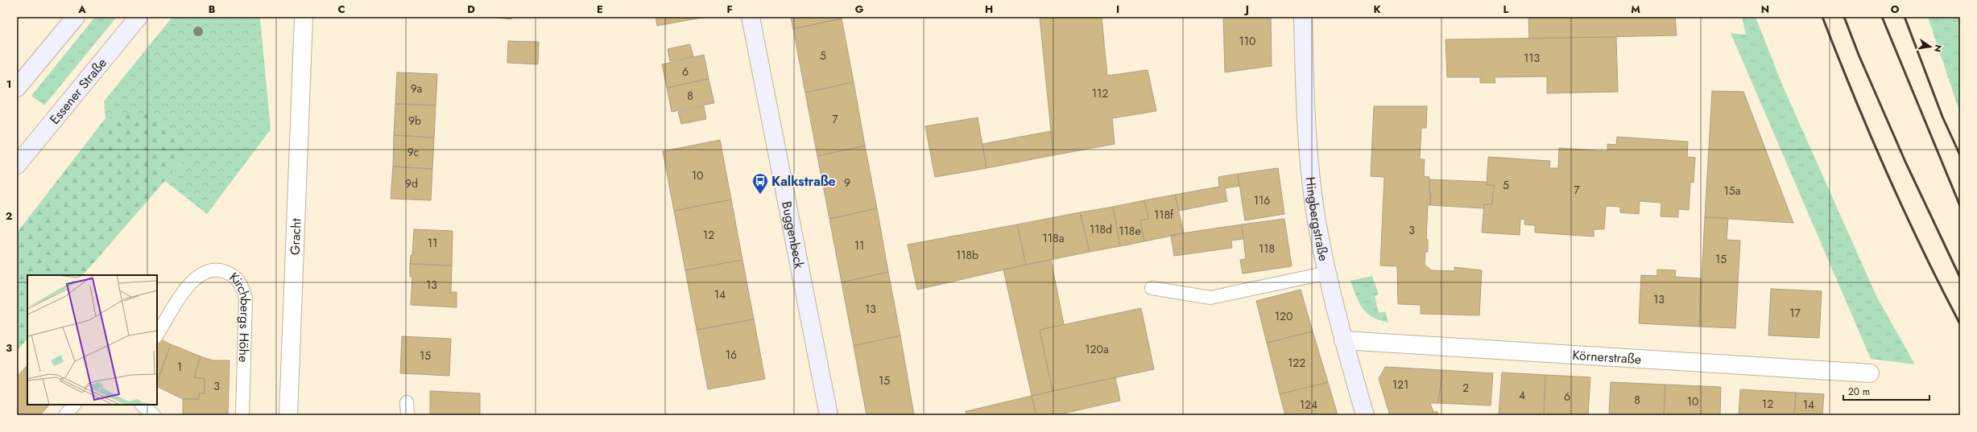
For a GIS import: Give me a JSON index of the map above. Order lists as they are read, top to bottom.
{
  "streets": {
    "street": [
      "Essener Straße",
      "Hingbergstraße",
      "Buggenbeck",
      "Gracht",
      "Körnerstraße"
    ],
    "lane": ["Kirchbergs Höhe"]
  },
  "crossings": [
    ["Hingbergstraße", "Körnerstraße"]
  ],
  "places": {
    "bus stop": ["Kalkstraße"]
  },
  "house_numbers": [
    "110",
    "5",
    "113",
    "6",
    "9a",
    "112",
    "8",
    "7",
    "9b",
    "9c",
    "10",
    "9",
    "9d",
    "5",
    "7",
    "15a",
    "116",
    "118f",
    "118d",
    "3",
    "118e",
    "12",
    "118a",
    "11",
    "11",
    "118",
    "118b",
    "15",
    "13",
    "14",
    "13",
    "13",
    "17",
    "120",
    "120a",
    "16",
    "15",
    "122",
    "1",
    "15",
    "121",
    "3",
    "2",
    "4",
    "6",
    "8",
    "10",
    "12",
    "124",
    "14"
  ],
  "scale_bar": "20 m",
  "north": "right",
  "grid": {
    "columns": [
      "A",
      "B",
      "C",
      "D",
      "E",
      "F",
      "G",
      "H",
      "I",
      "J",
      "K",
      "L",
      "M",
      "N",
      "O"
    ],
    "rows": ["1", "2", "3"]
  }
}
